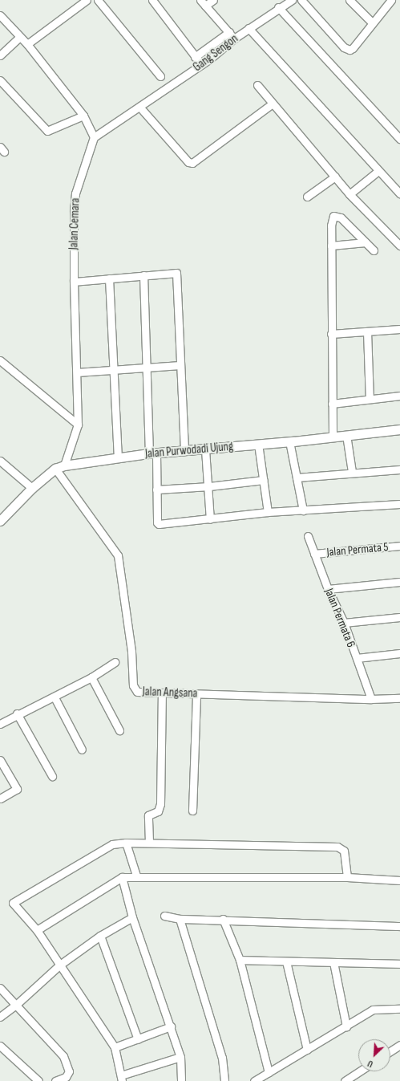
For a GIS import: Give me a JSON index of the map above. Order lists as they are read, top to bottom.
{
  "streets": {
    "street": [
      "Gang Sengon",
      "Jalan Cemara",
      "Jalan Purwodadi Ujung",
      "Jalan Permata 5",
      "Jalan Permata 6",
      "Jalan Angsana"
    ]
  },
  "crossings": [
    ["Gang Sengon", "Jalan Cemara"],
    ["Jalan Cemara", "Jalan Purwodadi Ujung"],
    ["Jalan Purwodadi Ujung", "Jalan Angsana"],
    ["Jalan Permata 5", "Jalan Permata 6"],
    ["Jalan Permata 6", "Jalan Angsana"]
  ],
  "north": "bottom left"
}
